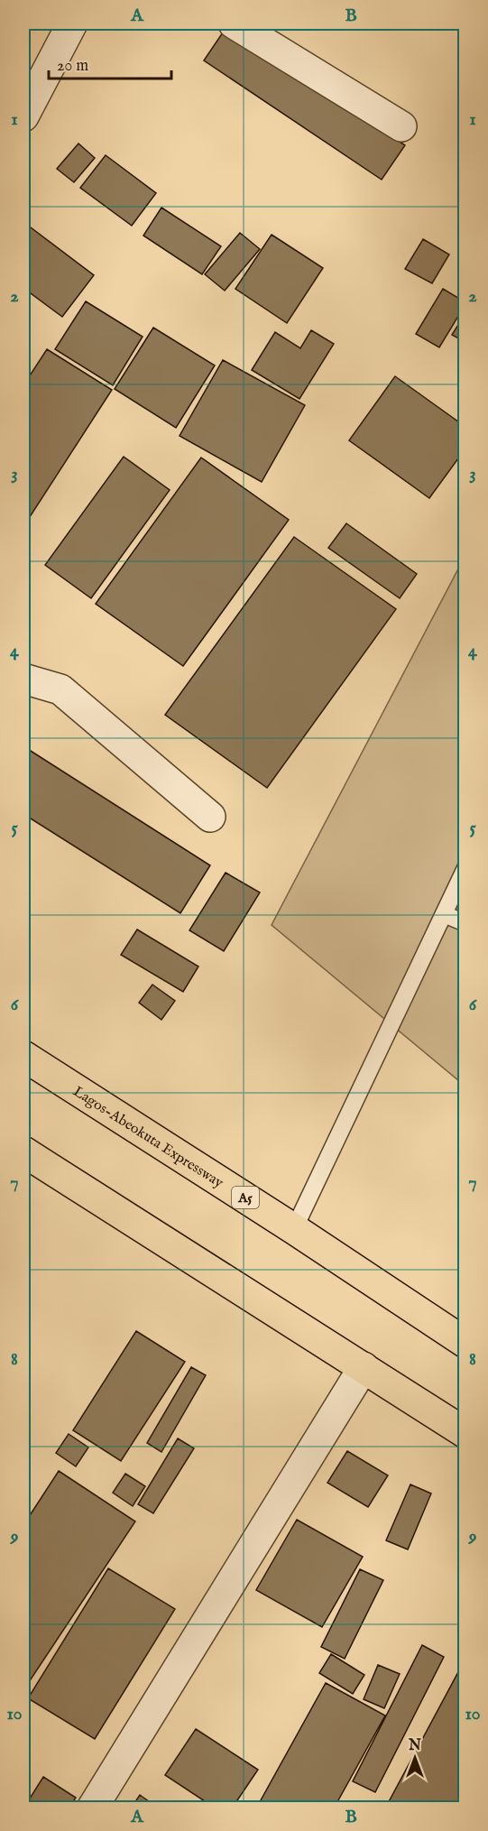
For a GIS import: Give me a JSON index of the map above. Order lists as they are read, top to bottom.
{
  "streets": {
    "highway": ["Lagos-Abeokuta Expressway", "A5"]
  },
  "scale_bar": "20 m",
  "north": "top",
  "grid": {
    "columns": ["A", "B"],
    "rows": [
      "1",
      "2",
      "3",
      "4",
      "5",
      "6",
      "7",
      "8",
      "9",
      "10"
    ]
  }
}
